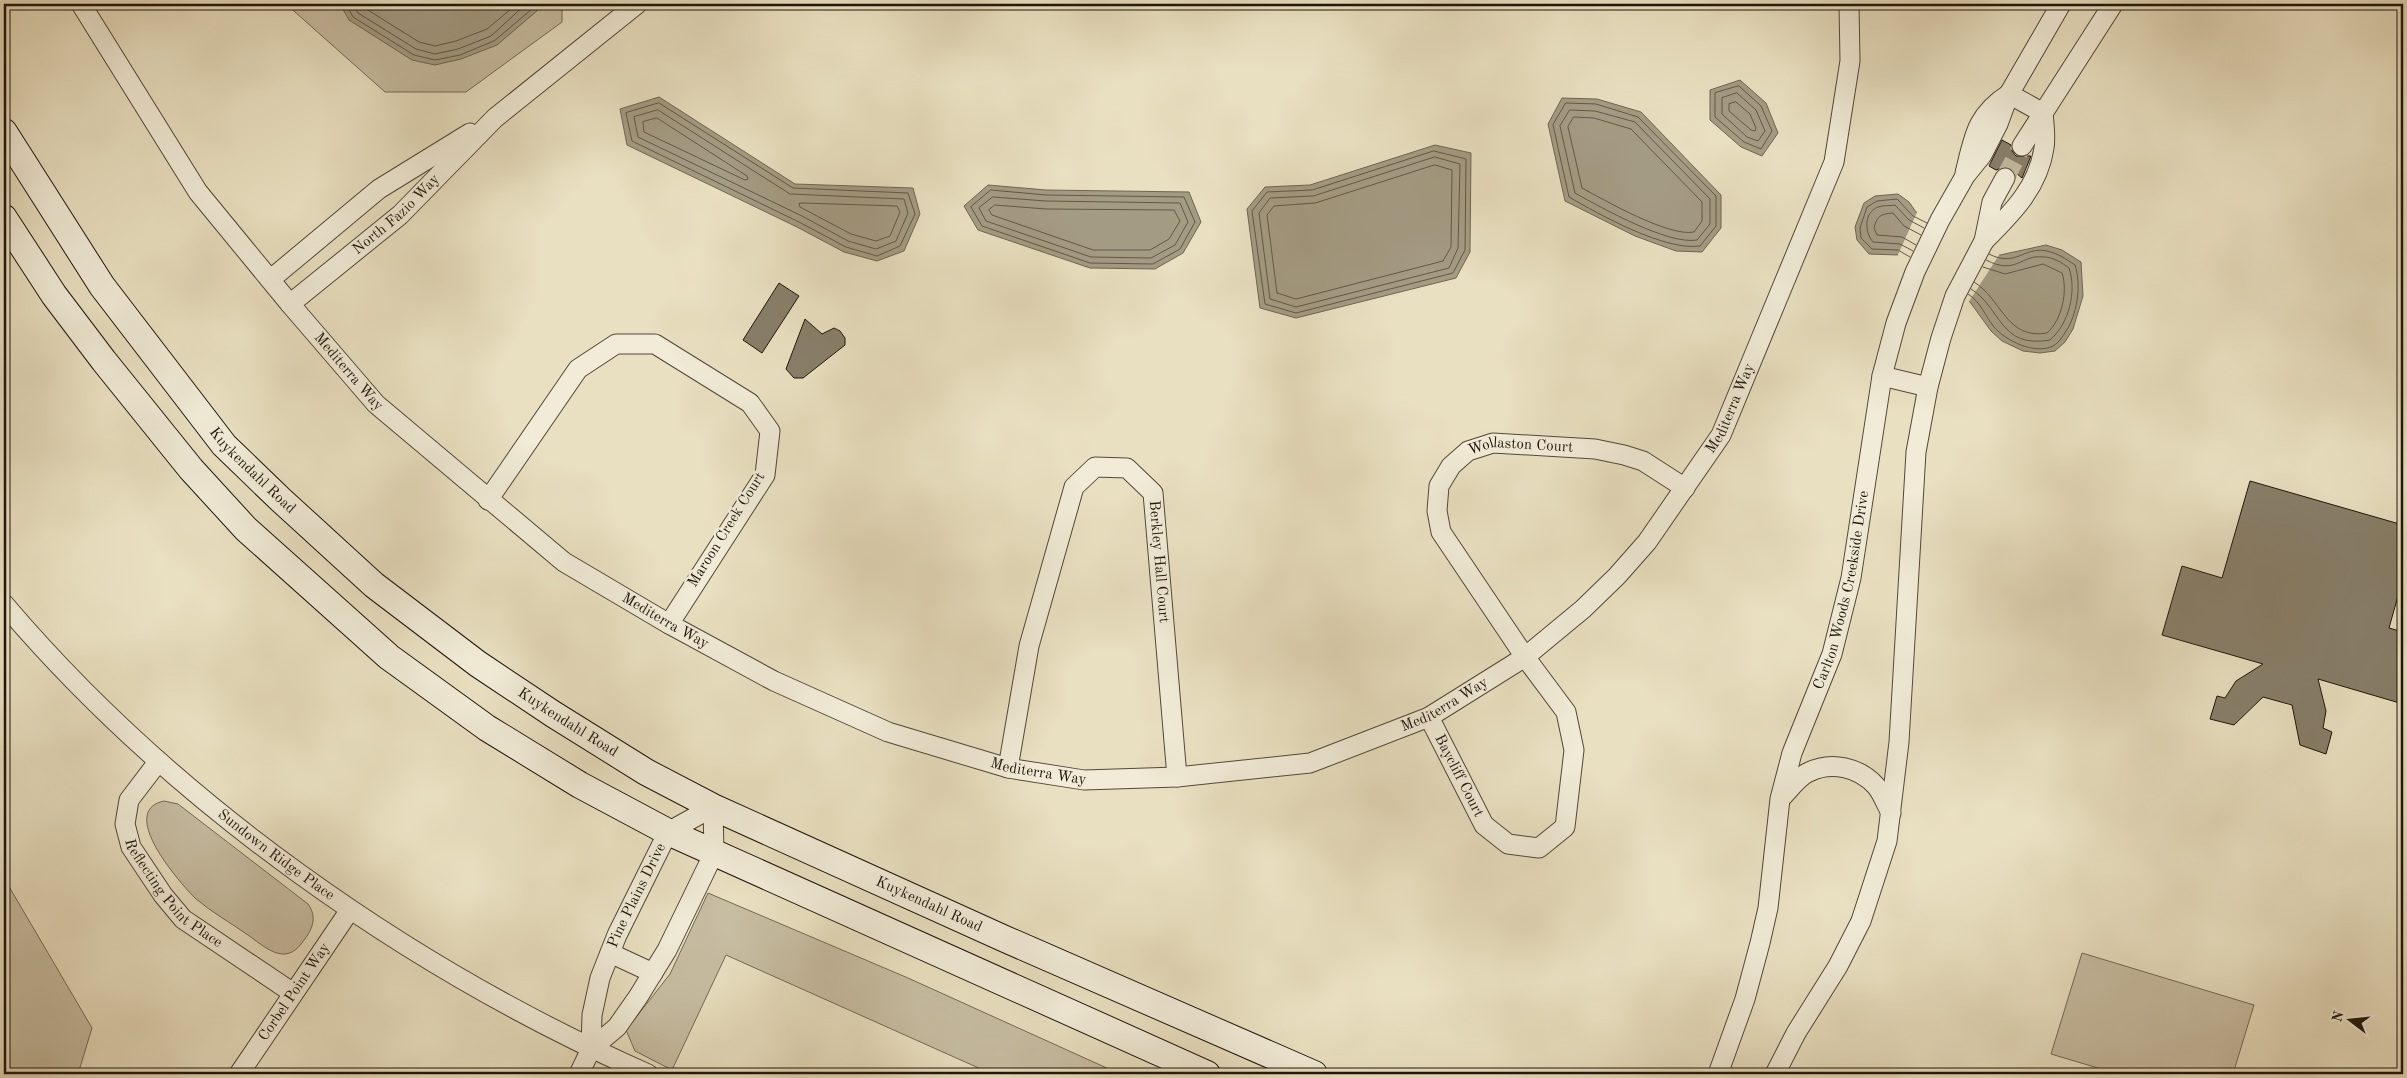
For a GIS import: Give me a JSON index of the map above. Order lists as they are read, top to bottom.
{
  "streets": {
    "main road": ["Kuykendahl Road"],
    "street": [
      "North Fazio Way",
      "Mediterra Way",
      "Wollaston Court",
      "Maroon Creek Court",
      "Berkley Hall Court",
      "Carlton Woods Creekside Drive",
      "Baycliff Court",
      "Sundown Ridge Place",
      "Reflecting Point Place",
      "Pine Plains Drive",
      "Corbel Point Way"
    ]
  },
  "crossings": [
    ["North Fazio Way", "Mediterra Way"],
    ["Mediterra Way", "Wollaston Court"],
    ["Mediterra Way", "Maroon Creek Court"],
    ["Mediterra Way", "Berkley Hall Court"],
    ["Mediterra Way", "Baycliff Court"],
    ["Wollaston Court", "Baycliff Court"],
    ["Kuykendahl Road", "Pine Plains Drive"],
    ["Sundown Ridge Place", "Reflecting Point Place"],
    ["Sundown Ridge Place", "Pine Plains Drive"],
    ["Sundown Ridge Place", "Corbel Point Way"],
    ["Reflecting Point Place", "Corbel Point Way"]
  ],
  "north": "left"
}
